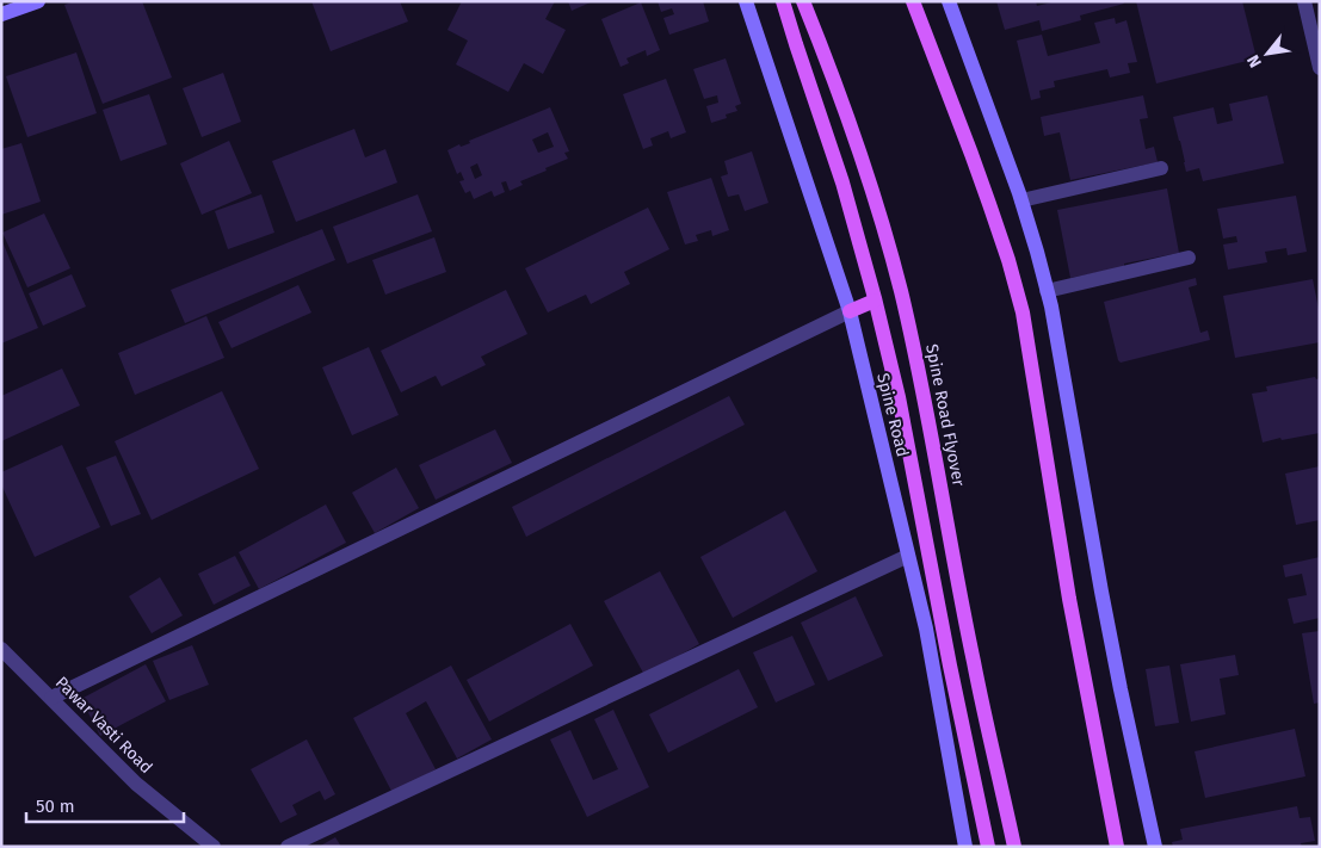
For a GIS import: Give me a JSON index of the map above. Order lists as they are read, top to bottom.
{
  "streets": {
    "main road": ["Spine Road", "Spine Road Flyover"],
    "street": ["Pawar Vasti Road"]
  },
  "scale_bar": "50 m",
  "north": "bottom left"
}
